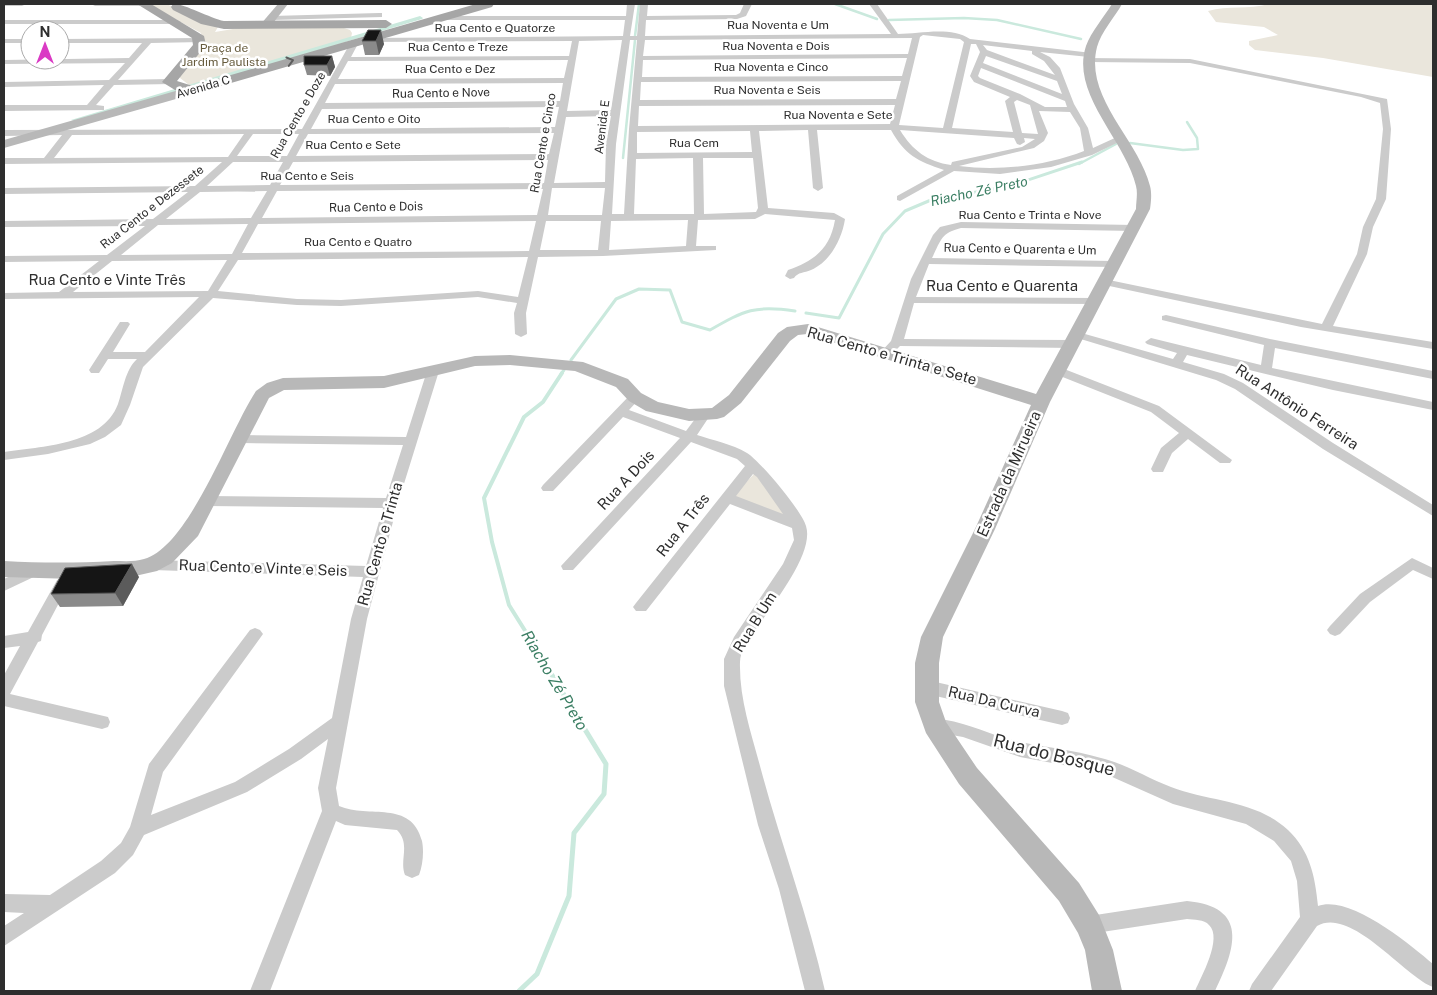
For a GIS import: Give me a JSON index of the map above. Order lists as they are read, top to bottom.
{
  "streets": {
    "main road": ["Avenida C", "Rua Cento e Trinta e Sete", "Estrada da Mirueira"],
    "street": [
      "Rua Noventa e Um",
      "Rua Cento e Quatorze",
      "Rua Noventa e Dois",
      "Rua Cento e Treze",
      "Rua Noventa e Cinco",
      "Rua Cento e Dez",
      "Rua Noventa e Seis",
      "Rua Cento e Nove",
      "Rua Cento e Doze",
      "Rua Noventa e Sete",
      "Rua Cento e Oito",
      "Avenida E",
      "Rua Cento e Cinco",
      "Rua Cem",
      "Rua Cento e Sete",
      "Rua Cento e Seis",
      "Rua Cento e Dezessete",
      "Rua Cento e Dois",
      "Rua Cento e Trinta e Nove",
      "Rua Cento e Quatro",
      "Rua Cento e Quarenta e Um",
      "Rua Cento e Vinte Três",
      "Rua Cento e Quarenta",
      "Rua Antônio Ferreira",
      "Rua A Dois",
      "Rua A Três",
      "Rua Cento e Trinta",
      "Rua Cento e Vinte e Seis",
      "Rua B Um",
      "Rua Da Curva",
      "Rua do Bosque"
    ]
  },
  "crossings": [
    ["Rua Noventa e Um", "Rua Cento e Quatorze"],
    ["Rua Noventa e Um", "Avenida E"],
    ["Rua Noventa e Um", "Estrada da Mirueira"],
    ["Rua Cento e Quatorze", "Avenida C"],
    ["Rua Cento e Quatorze", "Rua Cento e Doze"],
    ["Rua Cento e Quatorze", "Avenida E"],
    ["Rua Cento e Quatorze", "Rua Cento e Cinco"],
    ["Rua Cento e Treze", "Rua Cento e Doze"],
    ["Rua Cento e Treze", "Rua Cento e Cinco"],
    ["Rua Cento e Dez", "Rua Cento e Doze"],
    ["Rua Cento e Dez", "Rua Cento e Cinco"],
    ["Avenida C", "Rua Cento e Doze"],
    ["Avenida C", "Rua Cento e Oito"],
    ["Rua Cento e Nove", "Rua Cento e Doze"],
    ["Rua Cento e Nove", "Avenida E"],
    ["Rua Cento e Nove", "Rua Cento e Cinco"],
    ["Rua Cento e Doze", "Rua Cento e Oito"],
    ["Rua Cento e Doze", "Rua Cento e Sete"],
    ["Rua Cento e Doze", "Rua Cento e Seis"],
    ["Rua Cento e Doze", "Rua Cento e Dois"],
    ["Rua Cento e Doze", "Rua Cento e Quatro"],
    ["Rua Cento e Doze", "Rua Cento e Vinte Três"],
    ["Rua Cento e Oito", "Rua Cento e Cinco"],
    ["Rua Cento e Oito", "Rua Cento e Dezessete"],
    ["Avenida E", "Rua Cento e Seis"],
    ["Avenida E", "Rua Cento e Dois"],
    ["Avenida E", "Rua Cento e Quatro"],
    ["Rua Cento e Cinco", "Rua Cento e Sete"],
    ["Rua Cento e Cinco", "Rua Cento e Seis"],
    ["Rua Cento e Cinco", "Rua Cento e Dois"],
    ["Rua Cento e Cinco", "Rua Cento e Quatro"],
    ["Rua Cento e Sete", "Rua Cento e Dezessete"],
    ["Rua Cento e Seis", "Rua Cento e Dezessete"],
    ["Rua Cento e Dezessete", "Rua Cento e Dois"],
    ["Rua Cento e Dezessete", "Rua Cento e Quatro"],
    ["Rua Cento e Dezessete", "Rua Cento e Vinte Três"],
    ["Rua Cento e Trinta e Nove", "Rua Cento e Quarenta e Um"],
    ["Rua Cento e Trinta e Nove", "Rua Cento e Quarenta"],
    ["Rua Cento e Trinta e Nove", "Rua Cento e Trinta e Sete"],
    ["Rua Cento e Trinta e Nove", "Estrada da Mirueira"],
    ["Rua Cento e Quarenta e Um", "Estrada da Mirueira"],
    ["Rua Cento e Quarenta", "Estrada da Mirueira"],
    ["Rua Cento e Trinta e Sete", "Estrada da Mirueira"],
    ["Rua Cento e Trinta e Sete", "Rua A Dois"],
    ["Rua Antônio Ferreira", "Estrada da Mirueira"],
    ["Estrada da Mirueira", "Rua Da Curva"],
    ["Estrada da Mirueira", "Rua do Bosque"],
    ["Rua Cento e Trinta", "Rua Cento e Vinte e Seis"]
  ],
  "water": ["Riacho Zé Preto"],
  "parks": ["Praça de Jardim Paulista"],
  "north": "top"
}
